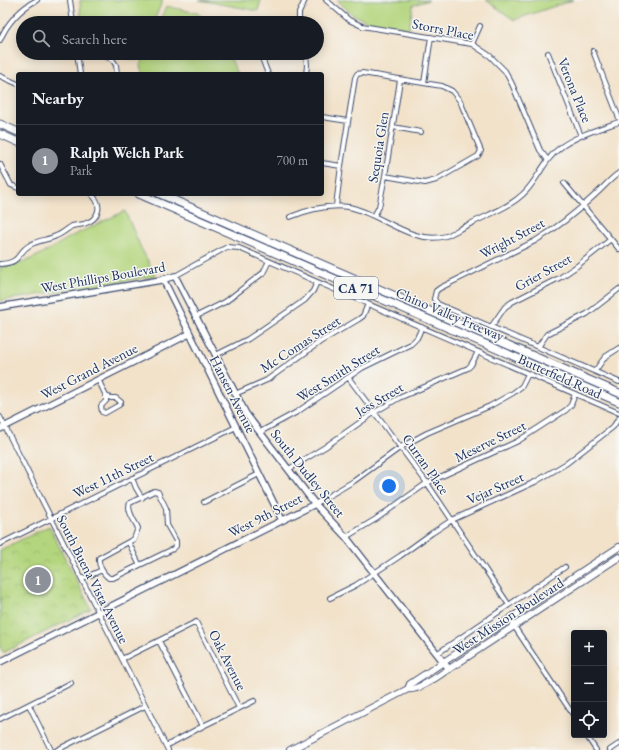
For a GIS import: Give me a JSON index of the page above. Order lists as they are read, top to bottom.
{
  "streets": {
    "highway": ["CA 71", "Chino Valley Freeway"],
    "main road": ["West Mission Boulevard"],
    "street": [
      "Storrs Place",
      "Verona Place",
      "Sequoia Glen",
      "Wright Street",
      "Grier Street",
      "West Phillips Boulevard",
      "Mc Comas Street",
      "West Grand Avenue",
      "West Smith Street",
      "Butterfield Road",
      "Hansen Avenue",
      "Jess Street",
      "Meserve Street",
      "Curran Place",
      "South Dudley Street",
      "West 11th Street",
      "Vejar Street",
      "West 9th Street",
      "South Buena Vista Avenue",
      "Oak Avenue"
    ]
  },
  "crossings": [
    ["Wright Street", "Butterfield Road"],
    ["Grier Street", "Butterfield Road"],
    ["West Phillips Boulevard", "Butterfield Road"],
    ["West Phillips Boulevard", "Hansen Avenue"],
    ["West Phillips Boulevard", "South Dudley Street"],
    ["Mc Comas Street", "Butterfield Road"],
    ["Mc Comas Street", "South Dudley Street"],
    ["West Grand Avenue", "Hansen Avenue"],
    ["West Grand Avenue", "South Buena Vista Avenue"],
    ["West Smith Street", "Butterfield Road"],
    ["West Smith Street", "Curran Place"],
    ["West Smith Street", "South Dudley Street"],
    ["Butterfield Road", "Jess Street"],
    ["Butterfield Road", "Meserve Street"],
    ["Butterfield Road", "West 9th Street"],
    ["Hansen Avenue", "West 11th Street"],
    ["Hansen Avenue", "West 9th Street"],
    ["Jess Street", "Curran Place"],
    ["Jess Street", "South Dudley Street"],
    ["Meserve Street", "Curran Place"],
    ["Meserve Street", "South Dudley Street"],
    ["Curran Place", "Vejar Street"],
    ["Curran Place", "West 9th Street"],
    ["Curran Place", "West Mission Boulevard"],
    ["South Dudley Street", "Vejar Street"],
    ["South Dudley Street", "West 9th Street"],
    ["South Dudley Street", "West Mission Boulevard"],
    ["West 11th Street", "South Buena Vista Avenue"],
    ["West 9th Street", "South Buena Vista Avenue"]
  ],
  "page": {
    "search": "Search here",
    "heading": "Nearby",
    "list": [
      {
        "mark": "1",
        "name": "Ralph Welch Park",
        "note": "Park",
        "value": "700 m"
      }
    ],
    "pins": "1",
    "map_buttons": ["+", "−"]
  }
}
